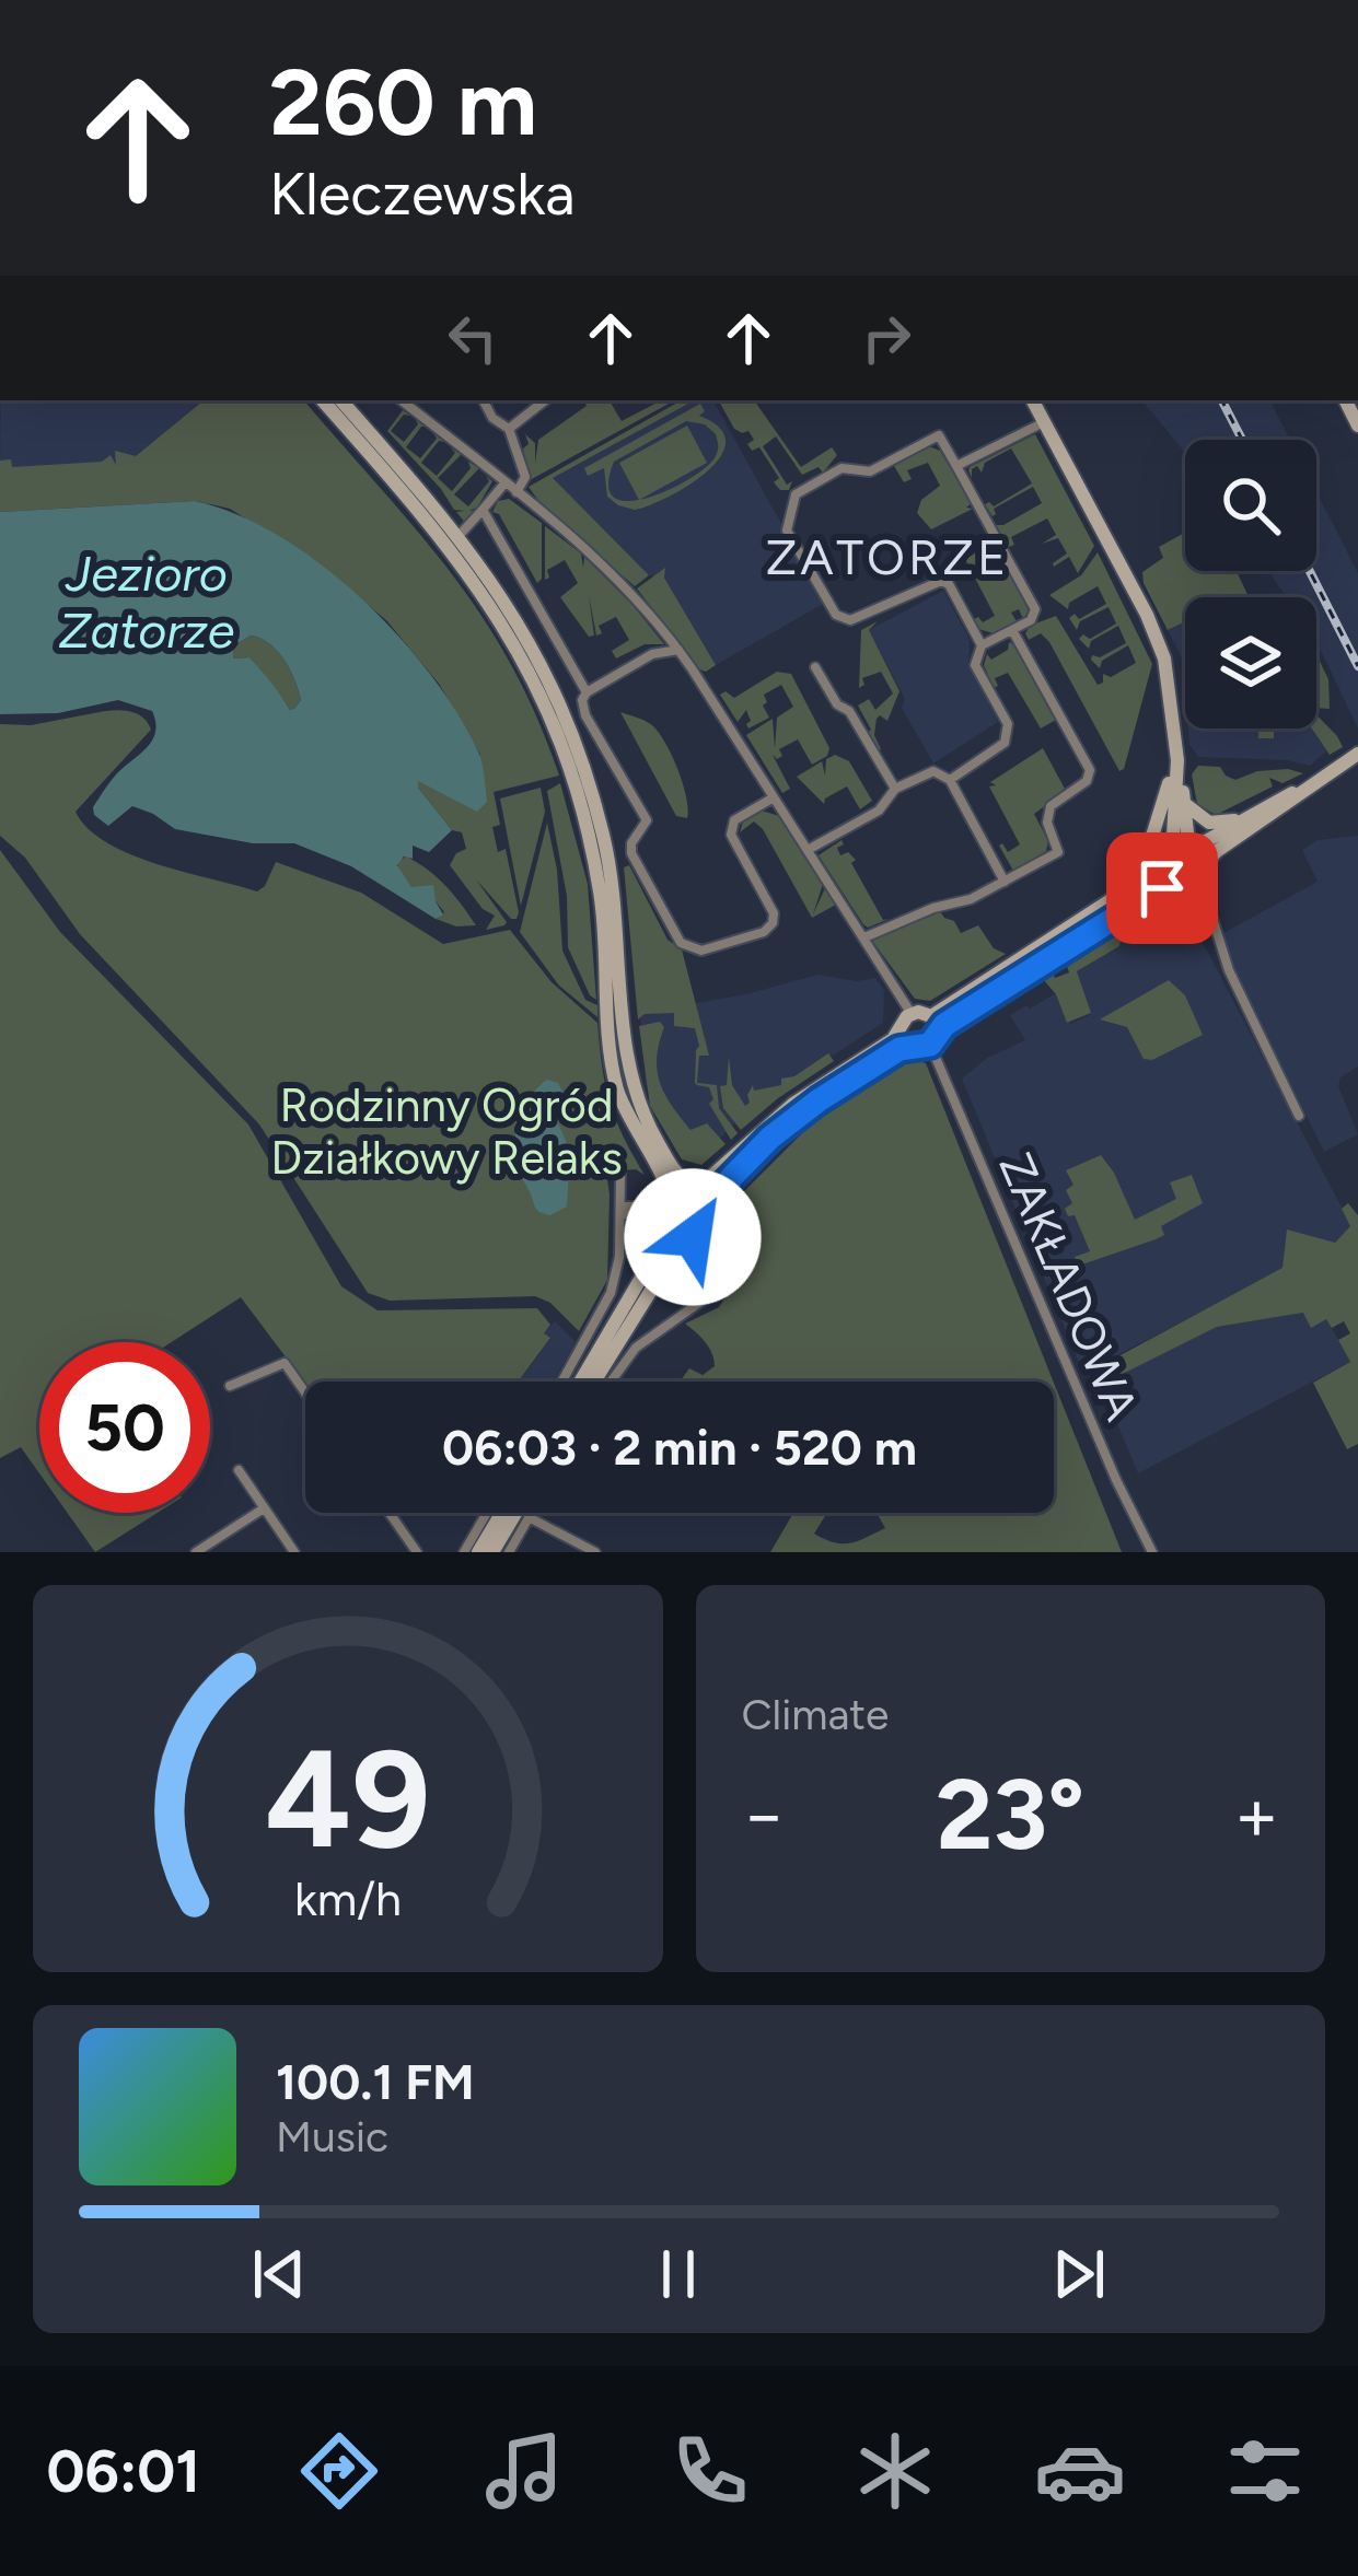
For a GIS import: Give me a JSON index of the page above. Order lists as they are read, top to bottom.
{
  "streets": {
    "street": ["ZAKŁADOWA"]
  },
  "districts": ["ZATORZE"],
  "water": ["Jezioro Zatorze"],
  "parks": ["Rodzinny Ogród Działkowy Relaks"],
  "page": {
    "turn": ["260 m", "Kleczewska"],
    "limit": "50",
    "trip": "06:03 · 2 min · 520 m",
    "tile": "Climate",
    "heat": ["−", "23°", "+"],
    "song": ["100.1 FM", "Music"],
    "tabs": "06:01",
    "gauge": ["49", "km/h"]
  }
}
